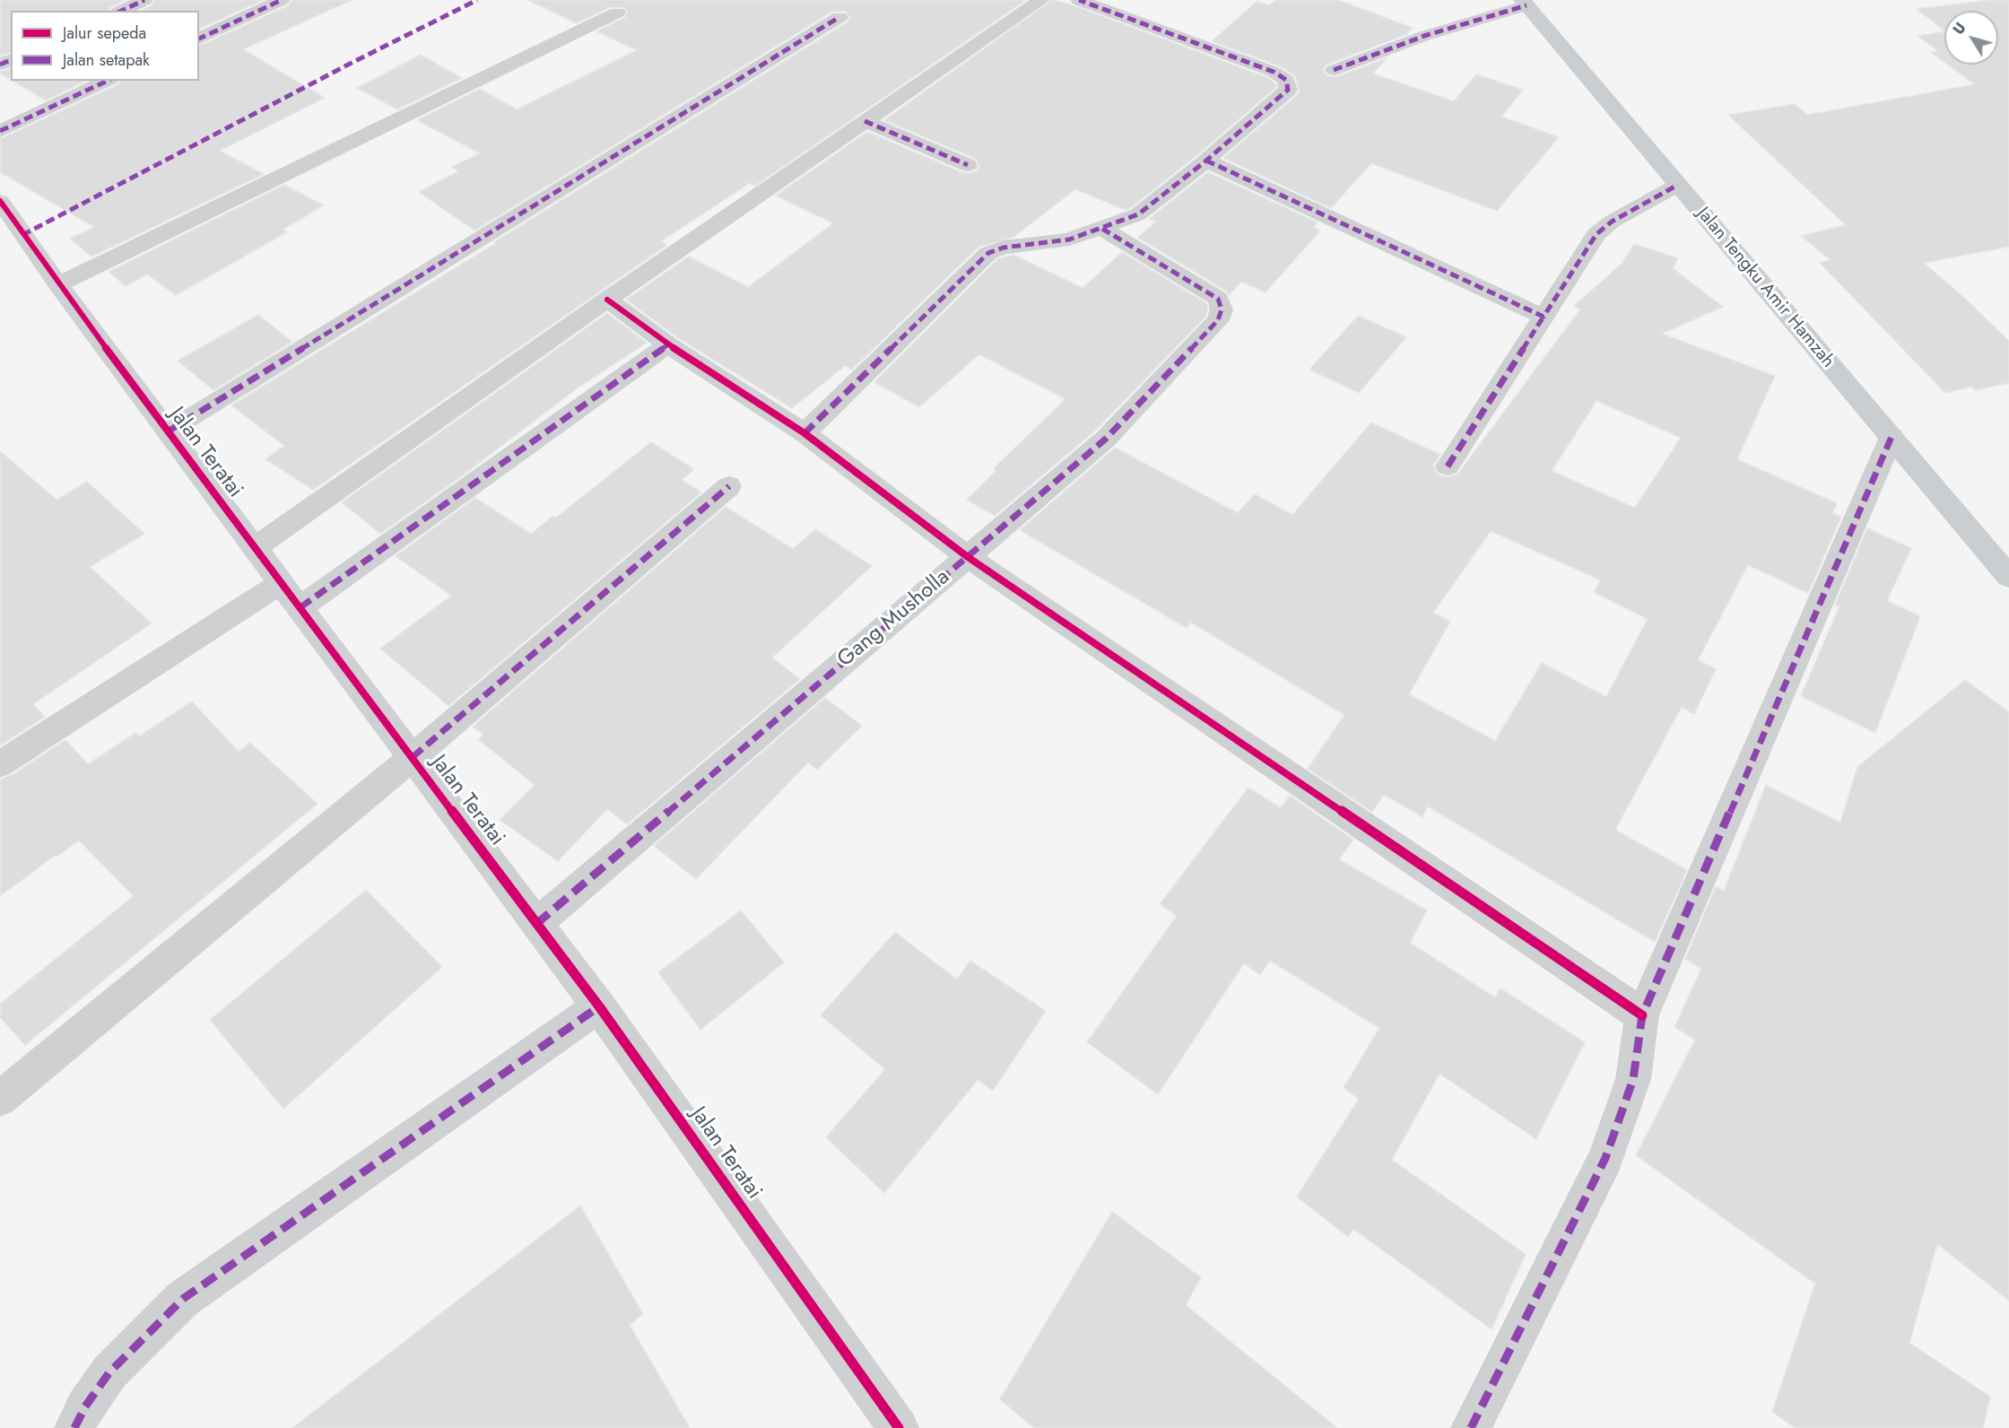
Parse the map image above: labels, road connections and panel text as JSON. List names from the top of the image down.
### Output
{
  "streets": {
    "main road": ["Jalan Tengku Amir Hamzah"],
    "street": ["Jalan Teratai", "Gang Musholla"]
  },
  "crossings": [
    ["Jalan Teratai", "Gang Musholla"]
  ],
  "legend": ["Jalur sepeda", "Jalan setapak"],
  "north": "top left"
}
